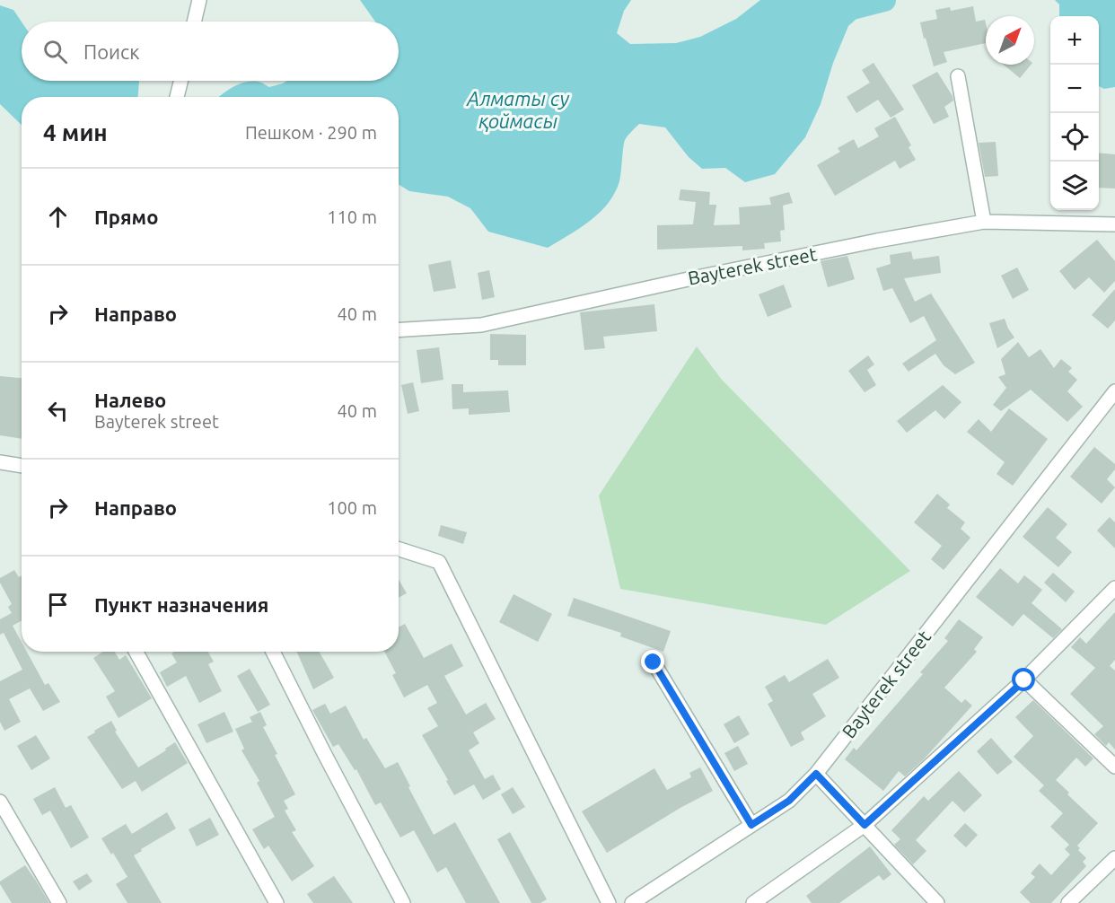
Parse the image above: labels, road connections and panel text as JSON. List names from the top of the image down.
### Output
{
  "streets": {
    "street": ["Bayterek street"]
  },
  "water": ["Алматы су қоймасы"],
  "north": "top right",
  "page": {
    "map_buttons": ["+", "−"],
    "search": "Поиск",
    "heading": ["4 мин", "Пешком · 290 m"],
    "list": [
      ["Прямо", "110 m"],
      ["Направо", "40 m"],
      ["Налево", "Bayterek street", "40 m"],
      ["Направо", "100 m"],
      "Пункт назначения"
    ]
  }
}
